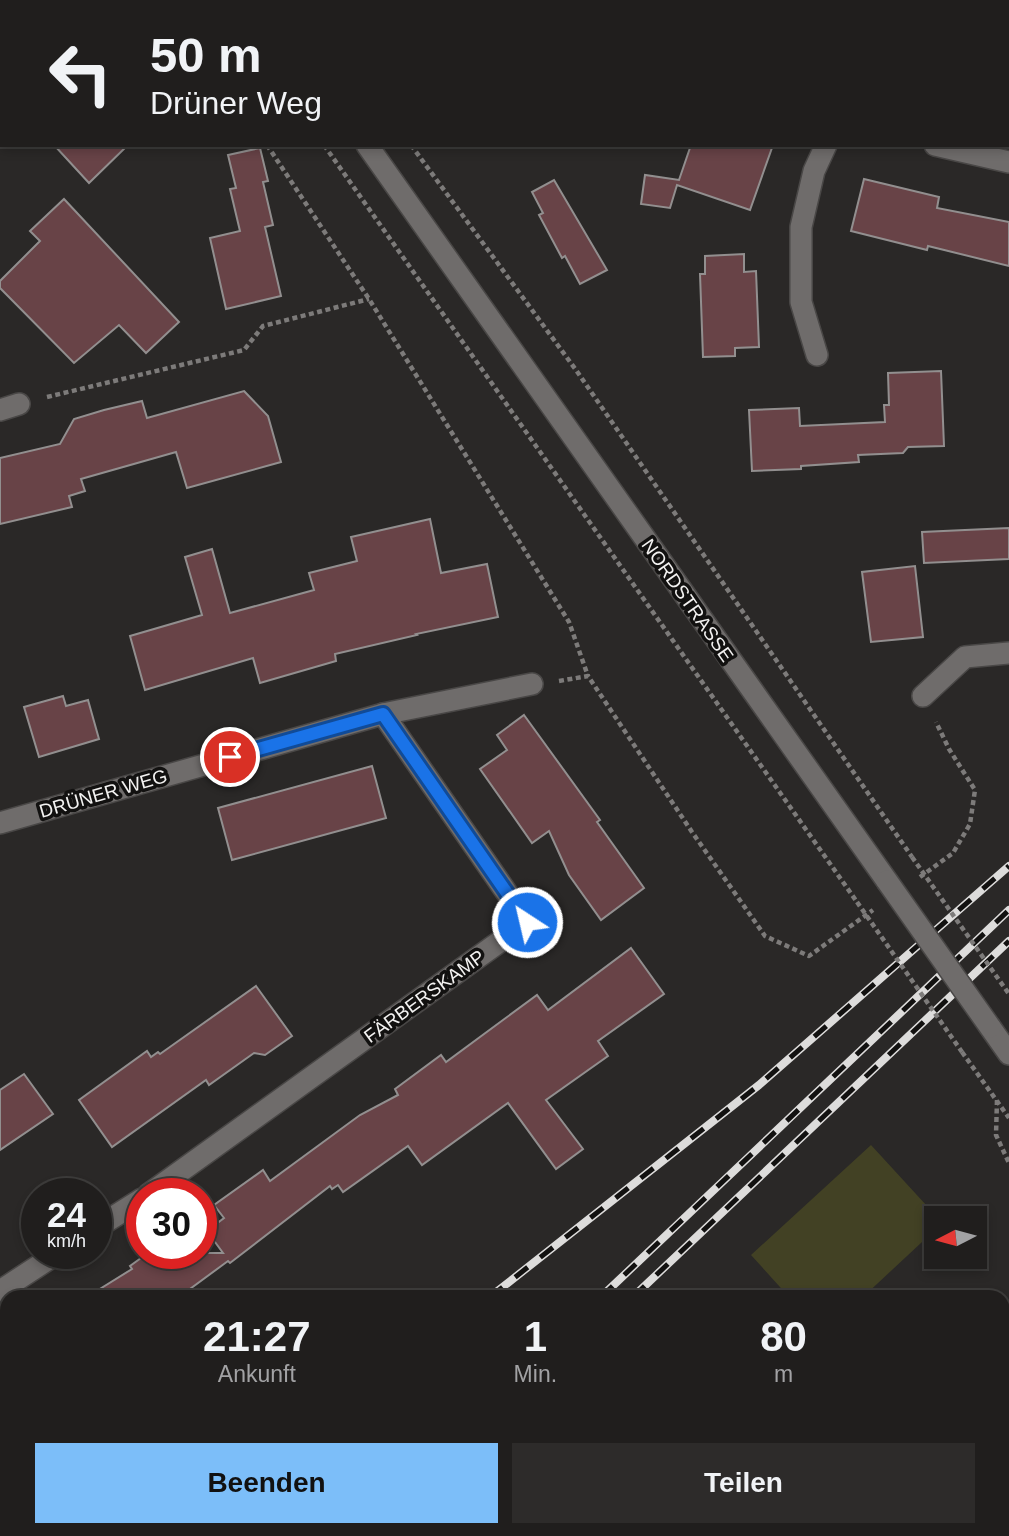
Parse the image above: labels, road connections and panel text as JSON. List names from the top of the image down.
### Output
{
  "streets": {
    "street": ["NORDSTRASSE", "DRÜNER WEG", "FÄRBERSKAMP"]
  },
  "crossings": [
    ["DRÜNER WEG", "FÄRBERSKAMP"]
  ],
  "north": "left",
  "page": {
    "turn": ["50 m", "Drüner Weg"],
    "speed": "24 km/h",
    "limit": "30",
    "eta": [
      "21:27",
      "Ankunft",
      "1",
      "Min.",
      "80",
      "m"
    ],
    "buttons": ["Beenden", "Teilen"]
  }
}
